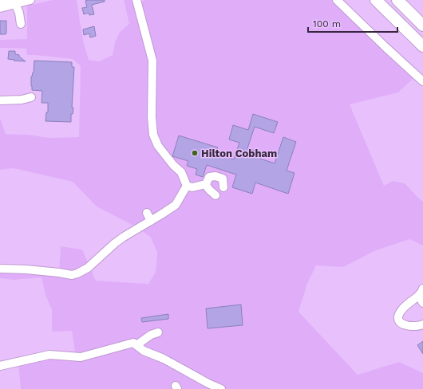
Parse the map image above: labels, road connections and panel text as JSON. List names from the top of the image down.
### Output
{
  "places": ["Hilton Cobham"],
  "scale_bar": "100 m"
}
